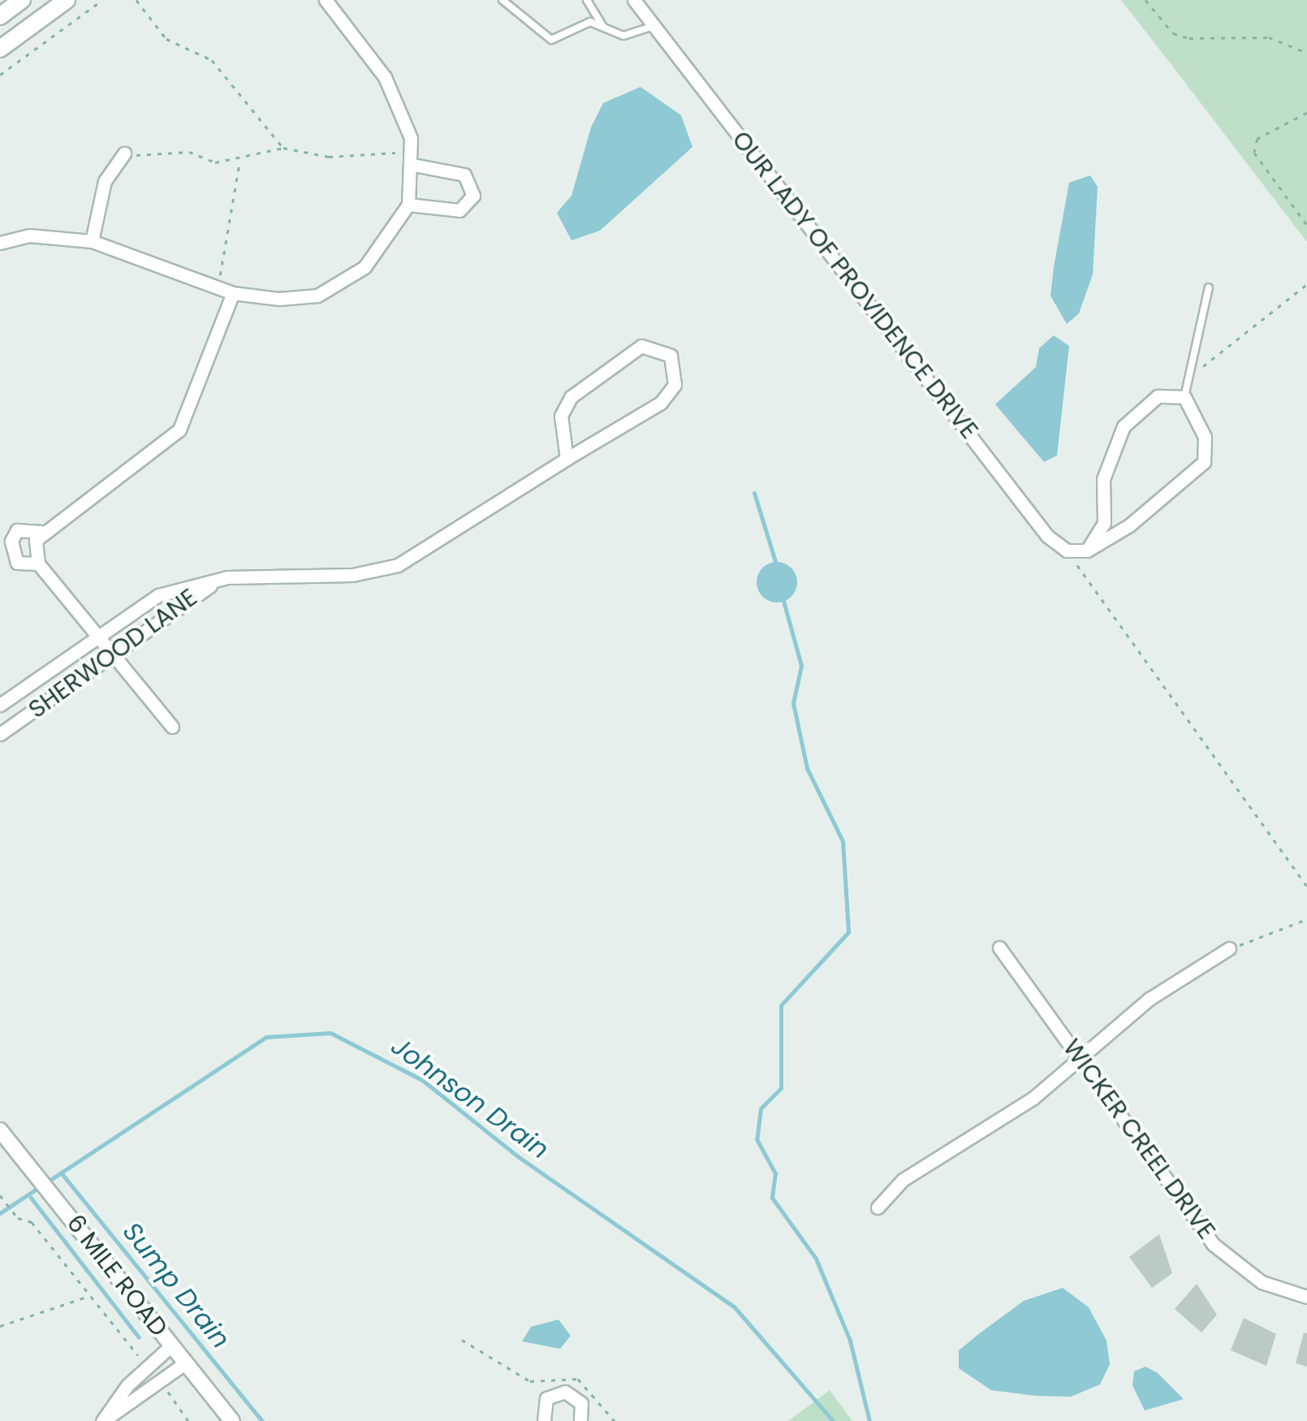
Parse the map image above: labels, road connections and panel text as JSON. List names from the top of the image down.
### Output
{
  "streets": {
    "street": [
      "OUR LADY OF PROVIDENCE DRIVE",
      "SHERWOOD LANE",
      "WICKER CREEL DRIVE",
      "6 MILE ROAD"
    ]
  },
  "water": ["Johnson Drain", "Sump Drain"]
}
